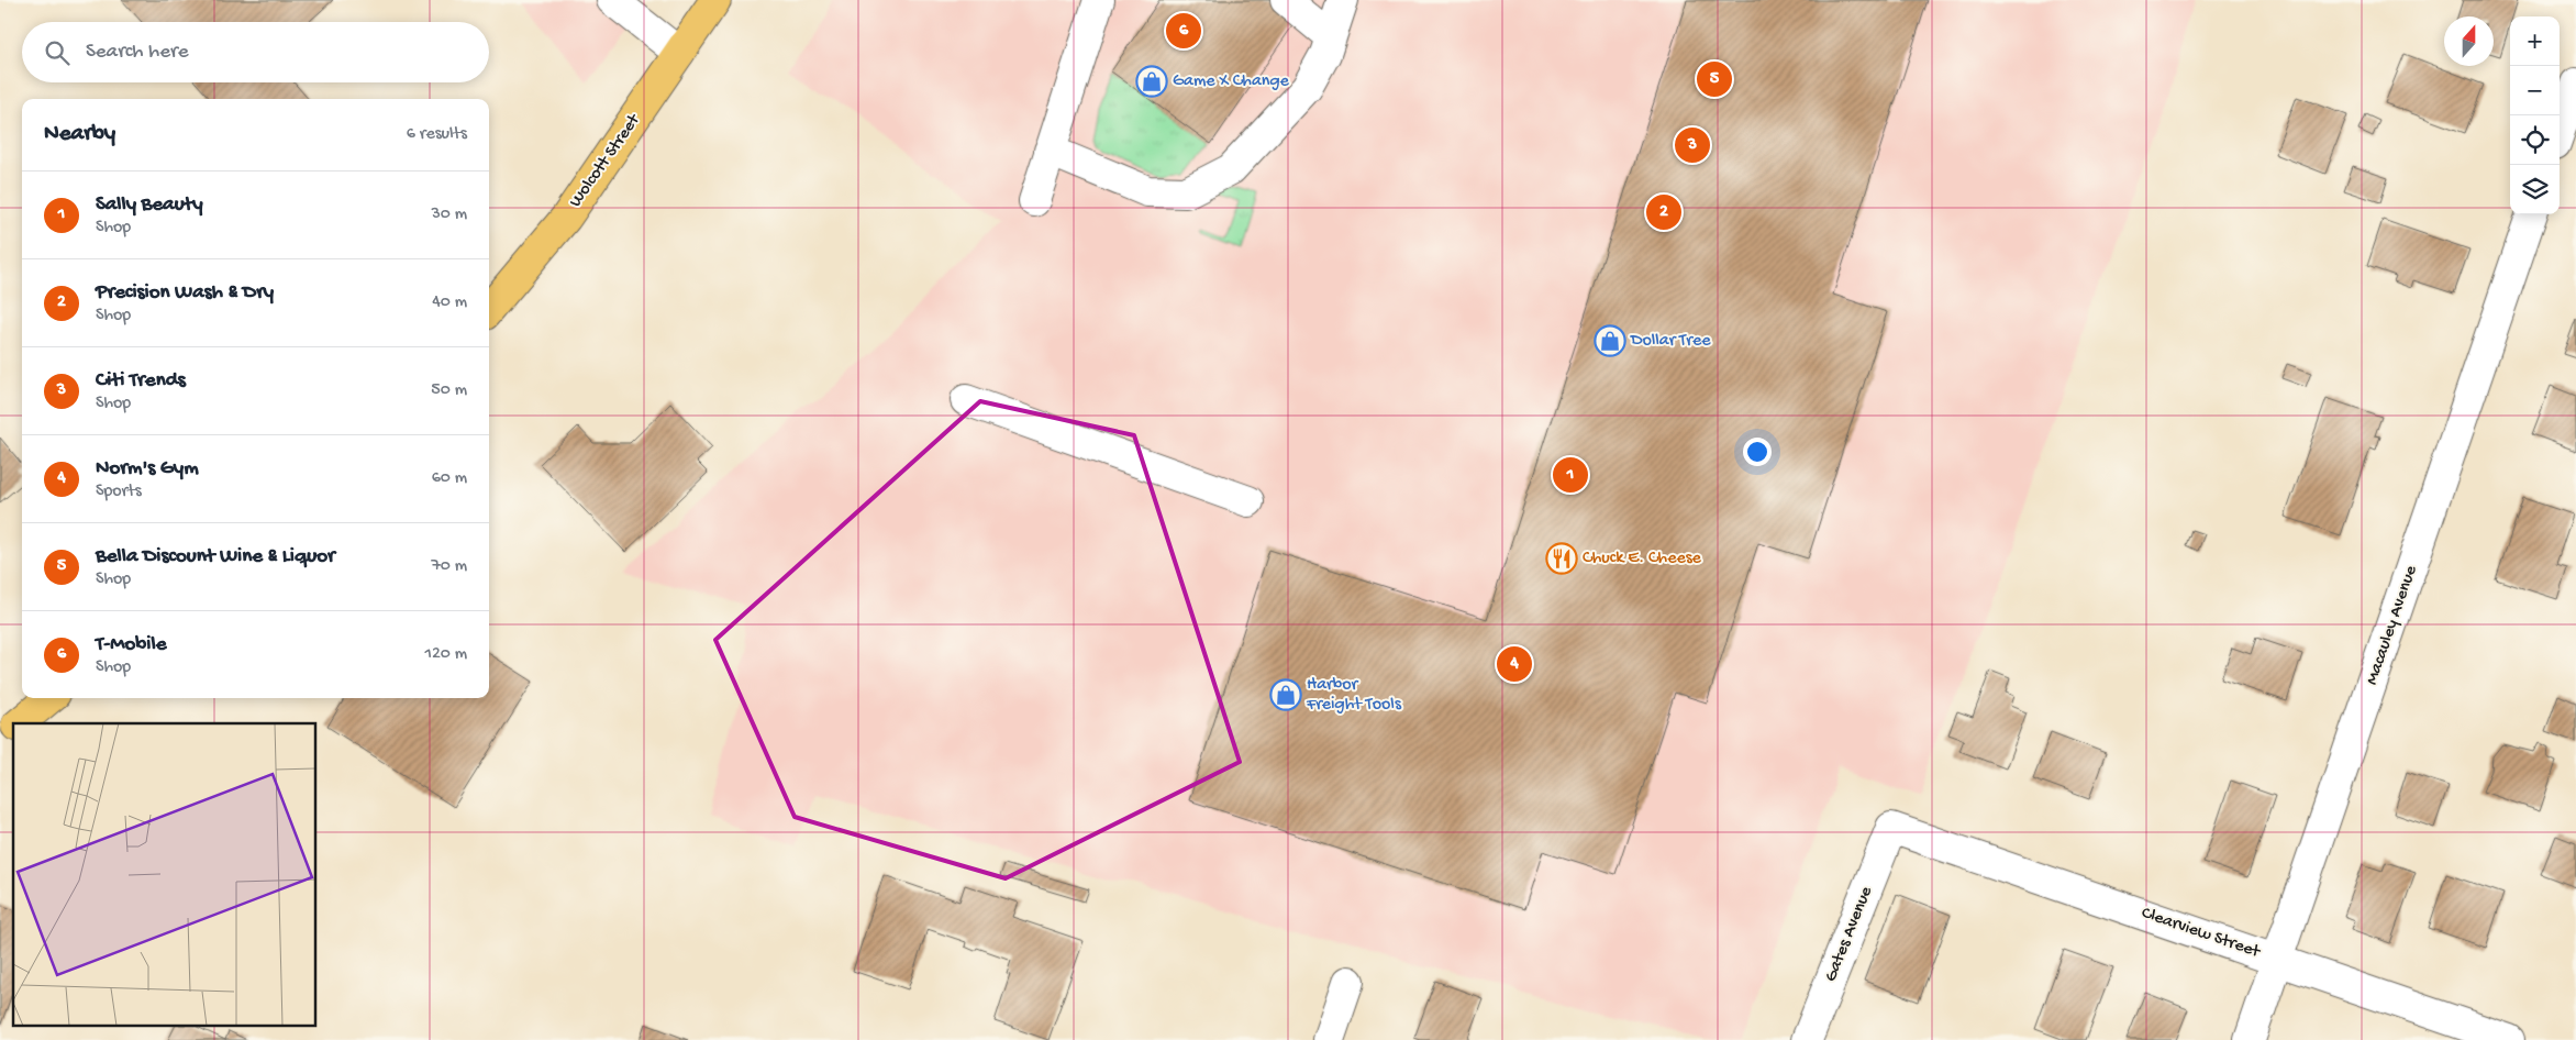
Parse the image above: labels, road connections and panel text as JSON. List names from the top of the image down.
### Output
{
  "streets": {
    "main road": ["Wolcott Street"],
    "street": ["Macauley Avenue", "Clearview Street", "Gates Avenue"]
  },
  "crossings": [
    ["Macauley Avenue", "Clearview Street"],
    ["Clearview Street", "Gates Avenue"]
  ],
  "places": {
    "shop": ["Game X Change", "Dollar Tree", "Harbor Freight Tools"],
    "restaurant": ["Chuck E. Cheese"]
  },
  "north": "top",
  "page": {
    "pins": [
      "6",
      "5",
      "3",
      "2",
      "1",
      "4"
    ],
    "map_buttons": ["+", "−"],
    "search": "Search here",
    "heading": ["Nearby", "6 results"],
    "list": [
      {
        "mark": "1",
        "name": "Sally Beauty",
        "note": "Shop",
        "value": "30 m"
      },
      {
        "mark": "2",
        "name": "Precision Wash & Dry",
        "note": "Shop",
        "value": "40 m"
      },
      {
        "mark": "3",
        "name": "Citi Trends",
        "note": "Shop",
        "value": "50 m"
      },
      {
        "mark": "4",
        "name": "Norm's Gym",
        "note": "Sports",
        "value": "60 m"
      },
      {
        "mark": "5",
        "name": "Bella Discount Wine & Liquor",
        "note": "Shop",
        "value": "70 m"
      },
      {
        "mark": "6",
        "name": "T-Mobile",
        "note": "Shop",
        "value": "120 m"
      }
    ]
  }
}
